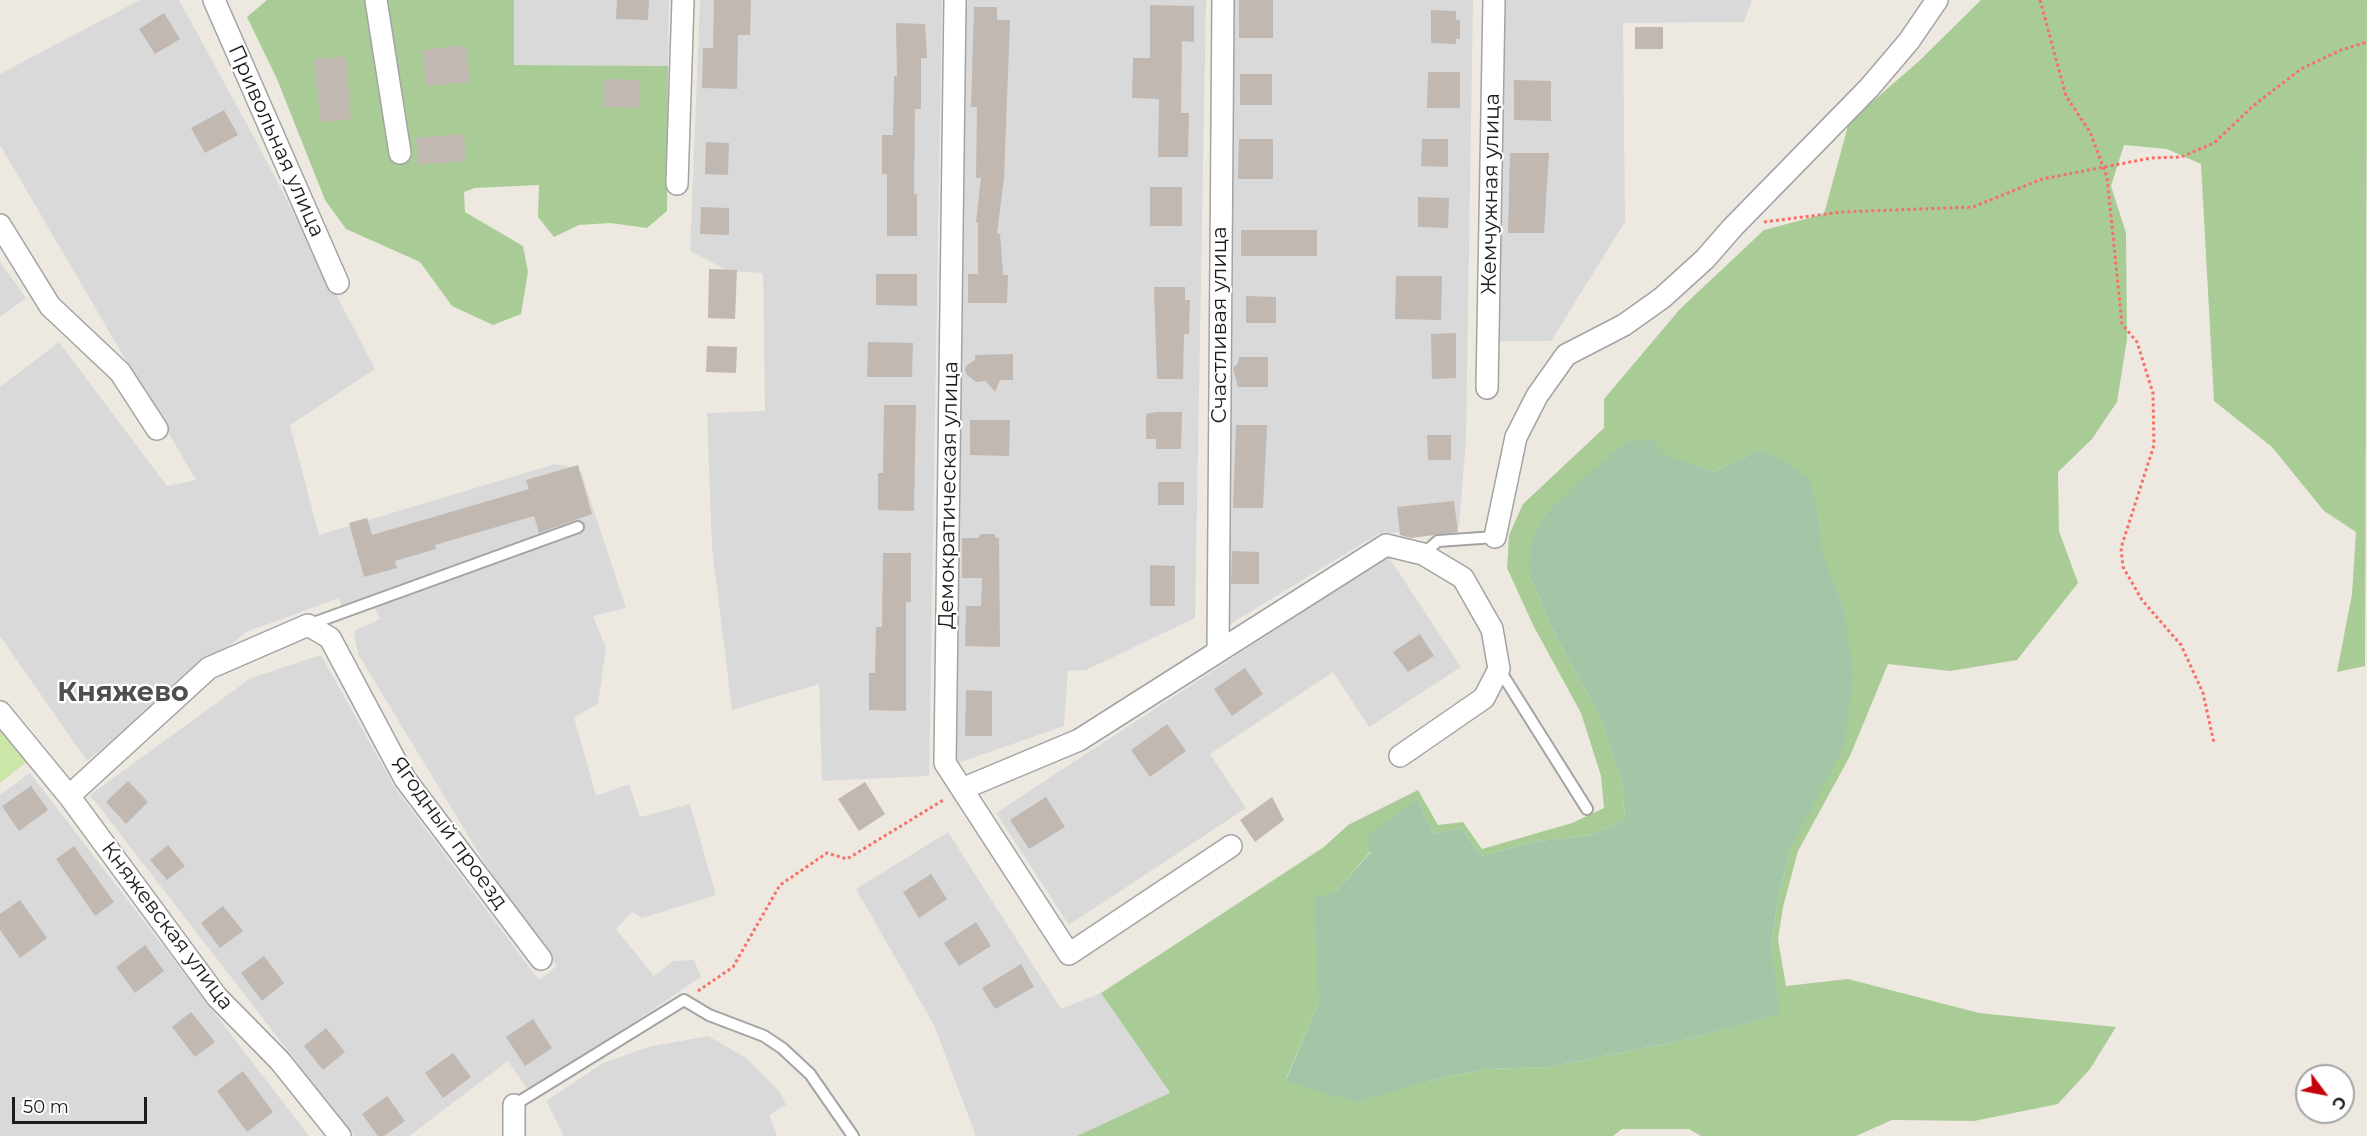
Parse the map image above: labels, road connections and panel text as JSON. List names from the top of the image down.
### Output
{
  "streets": {
    "street": [
      "Привольная улица",
      "Жемчужная улица",
      "Счастливая улица",
      "Демократическая улица",
      "Ягодный проезд",
      "Княжевская улица"
    ]
  },
  "districts": ["Княжево"],
  "scale_bar": "50 m",
  "north": "bottom right"
}
